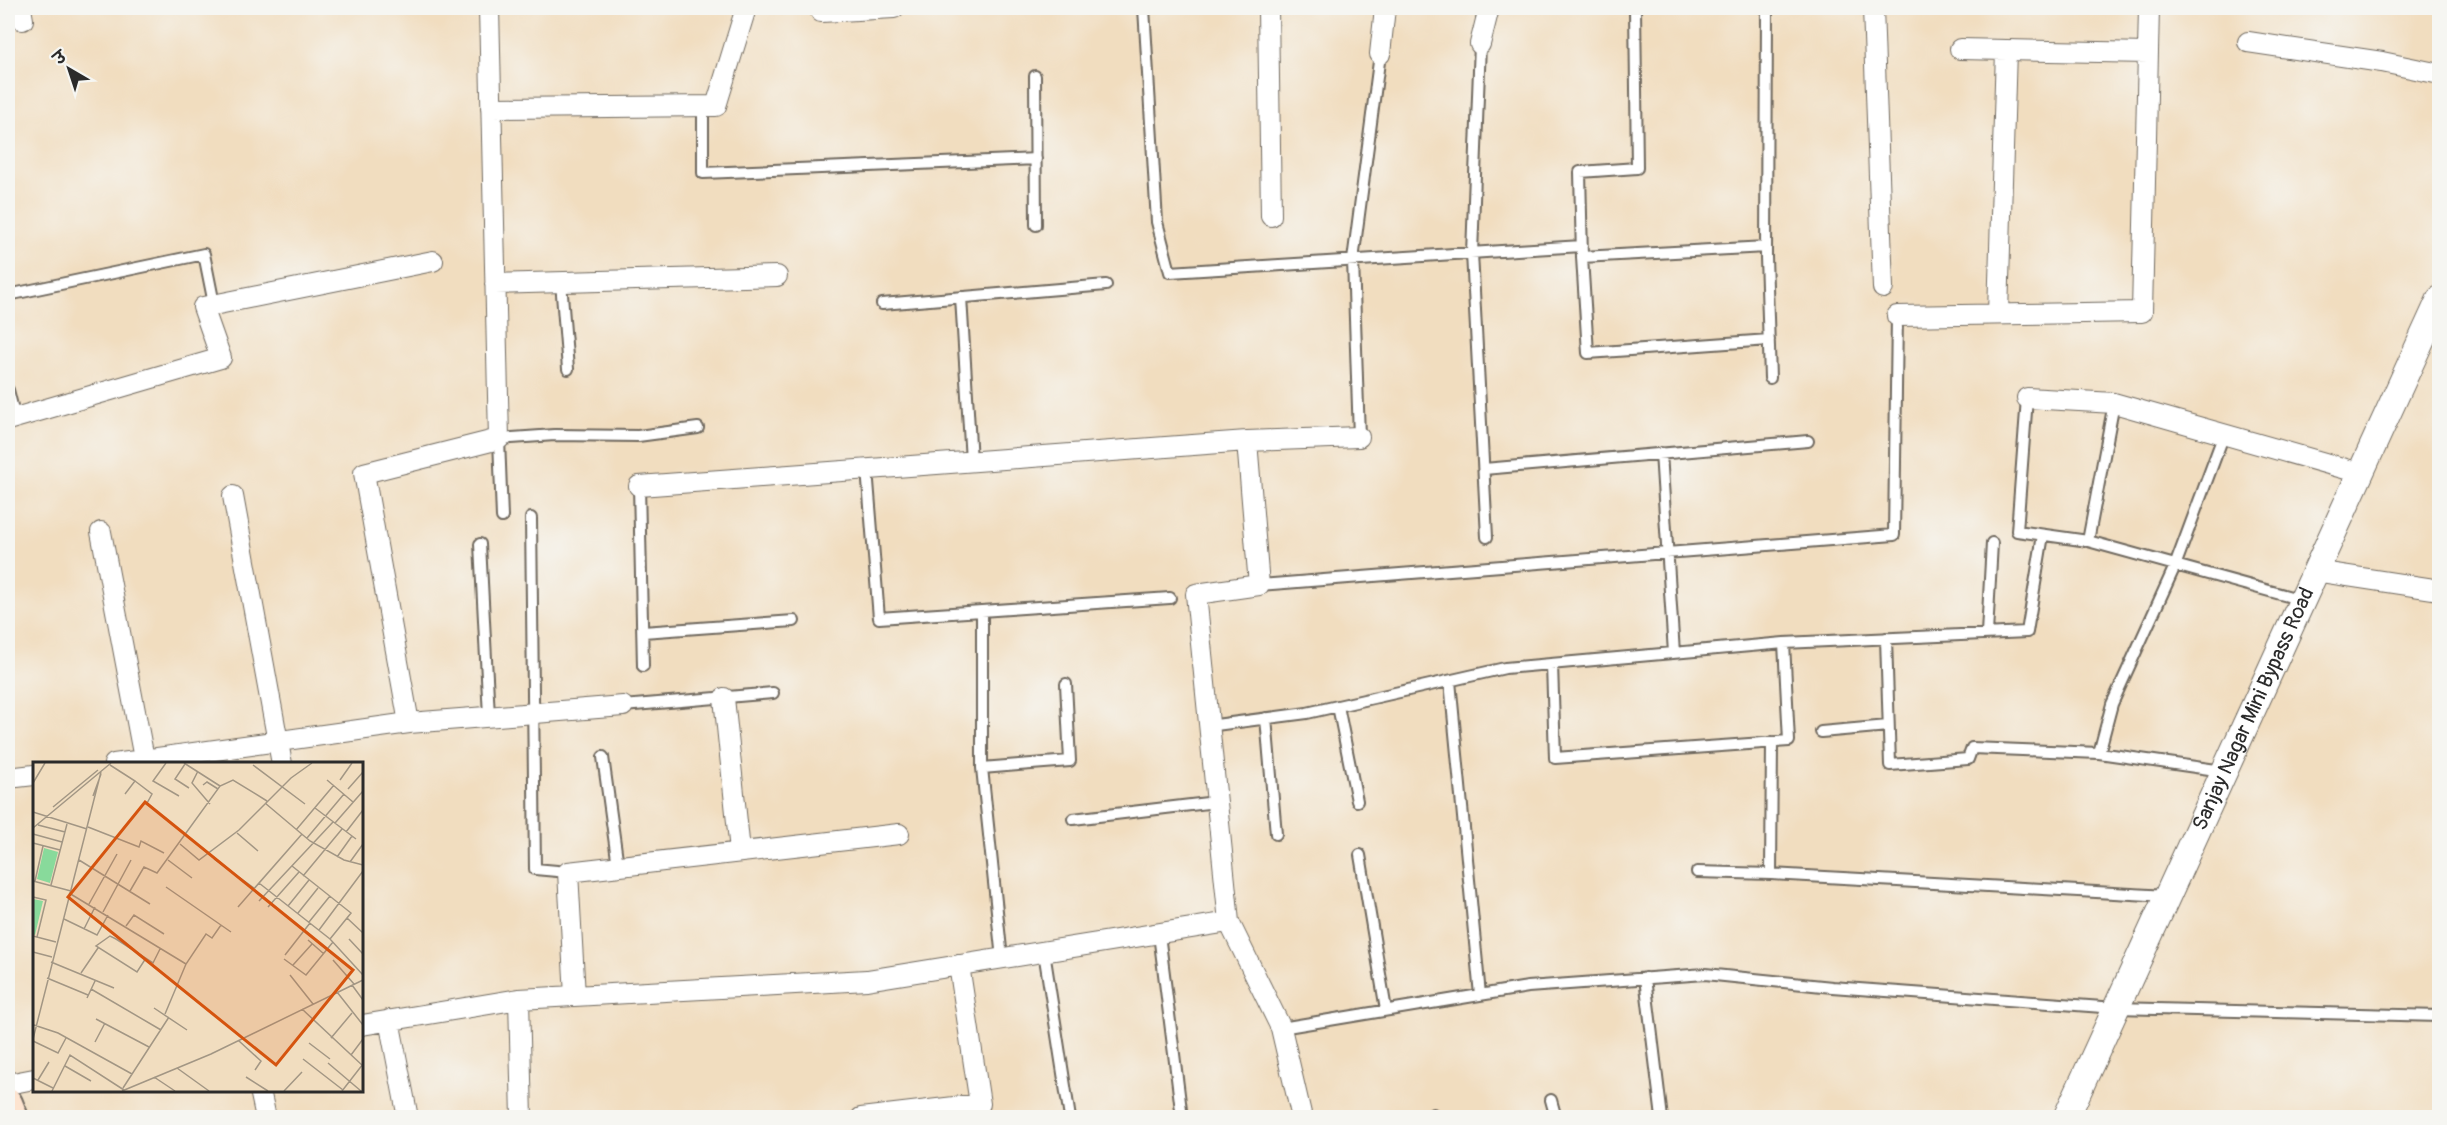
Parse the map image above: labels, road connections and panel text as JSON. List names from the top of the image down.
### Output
{
  "streets": {
    "street": ["Sanjay Nagar Mini Bypass Road"]
  },
  "north": "top left"
}
